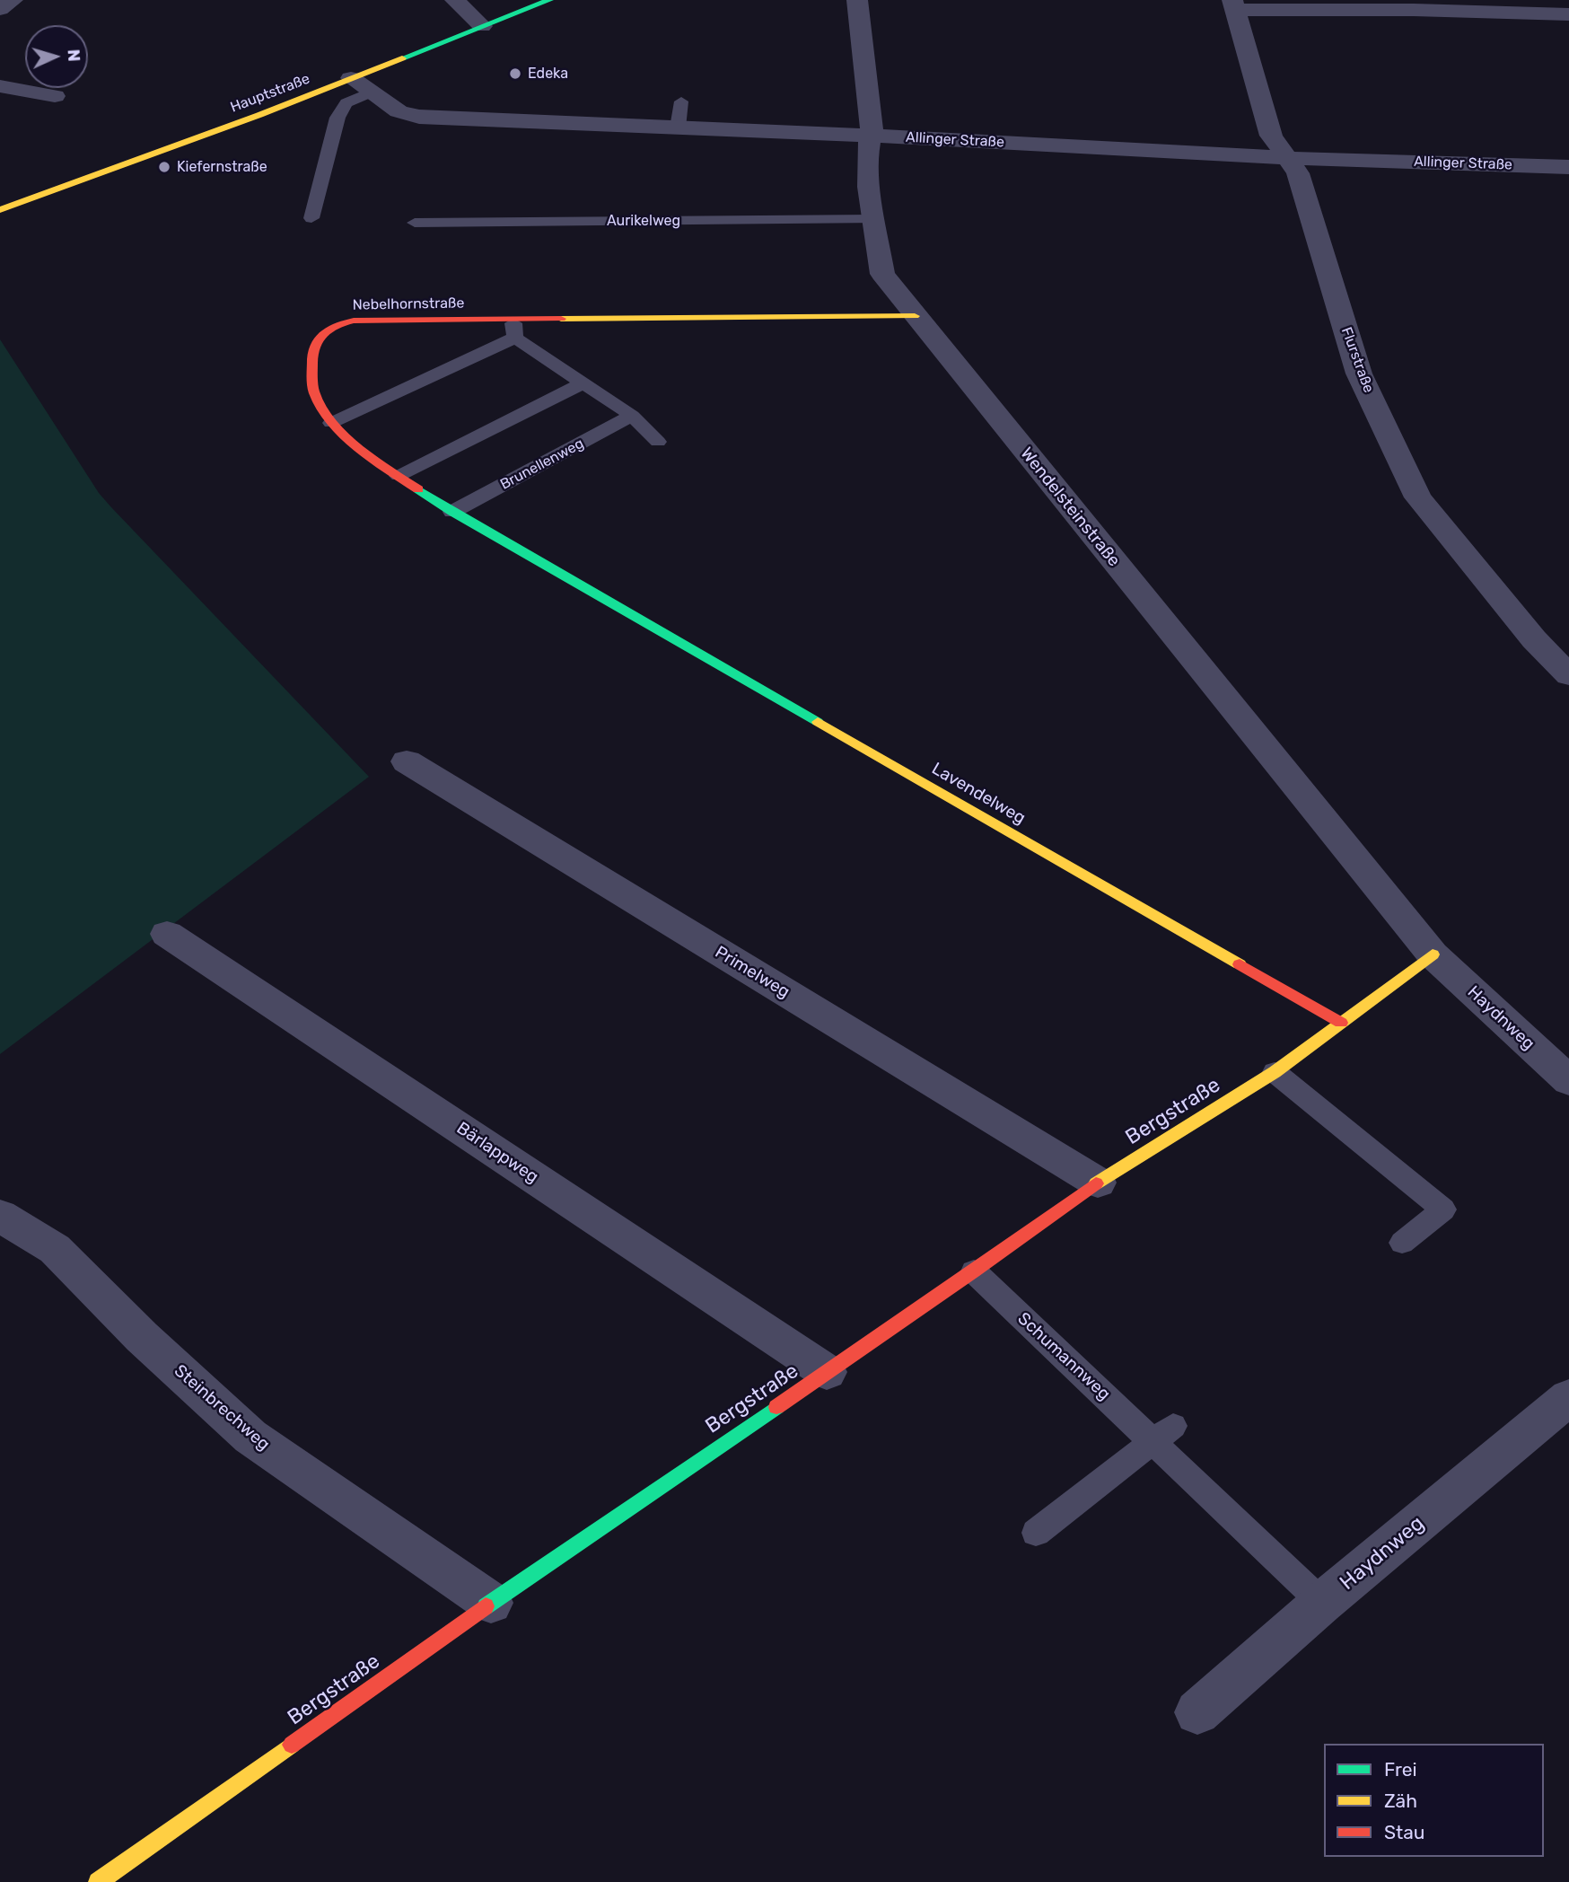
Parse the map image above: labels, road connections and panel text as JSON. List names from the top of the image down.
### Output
{
  "streets": {
    "street": [
      "Hauptstraße",
      "Allinger Straße",
      "Nebelhornstraße",
      "Flurstraße",
      "Wendelsteinstraße",
      "Lavendelweg",
      "Primelweg",
      "Haydnweg",
      "Bergstraße",
      "Bärlappweg",
      "Steinbrechweg"
    ],
    "lane": ["Aurikelweg", "Brunellenweg", "Schumannweg"]
  },
  "crossings": [
    ["Hauptstraße", "Allinger Straße"],
    ["Allinger Straße", "Flurstraße"],
    ["Allinger Straße", "Wendelsteinstraße"],
    ["Aurikelweg", "Wendelsteinstraße"],
    ["Nebelhornstraße", "Brunellenweg"],
    ["Nebelhornstraße", "Wendelsteinstraße"],
    ["Nebelhornstraße", "Lavendelweg"],
    ["Wendelsteinstraße", "Haydnweg"],
    ["Wendelsteinstraße", "Bergstraße"],
    ["Lavendelweg", "Bergstraße"],
    ["Primelweg", "Bergstraße"],
    ["Haydnweg", "Bergstraße"],
    ["Haydnweg", "Schumannweg"],
    ["Bergstraße", "Bärlappweg"],
    ["Bergstraße", "Schumannweg"],
    ["Bergstraße", "Steinbrechweg"]
  ],
  "places": ["Edeka", "Kiefernstraße"],
  "legend": ["Frei", "Zäh", "Stau"],
  "north": "right"
}
